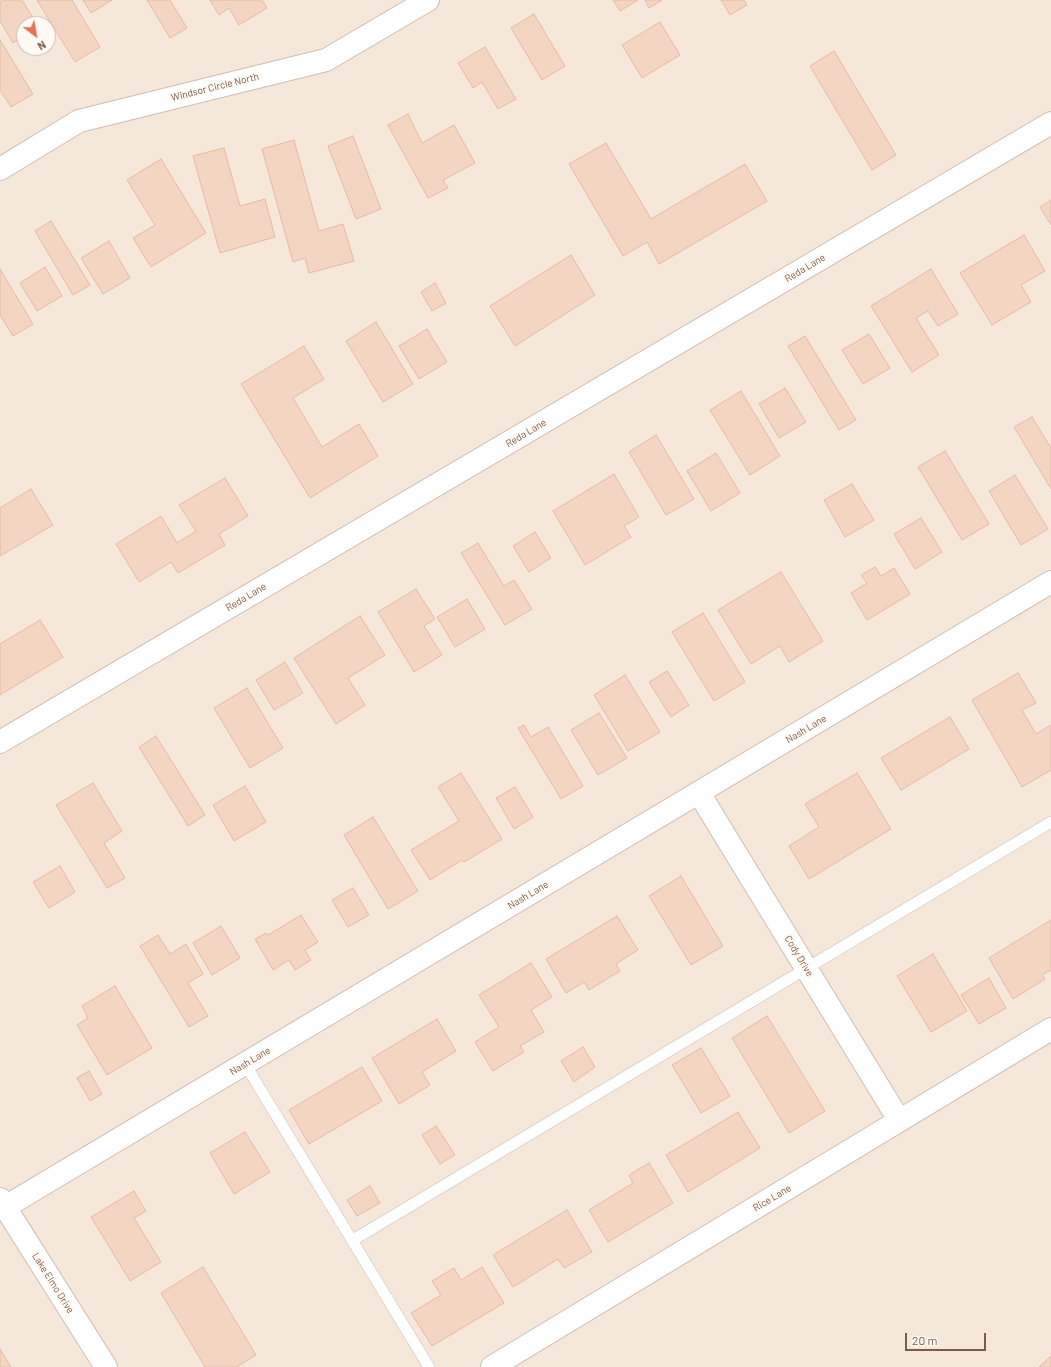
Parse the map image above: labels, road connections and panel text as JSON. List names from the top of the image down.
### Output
{
  "streets": {
    "street": [
      "Windsor Circle North",
      "Reda Lane",
      "Nash Lane",
      "Cody Drive",
      "Rice Lane",
      "Lake Elmo Drive"
    ]
  },
  "crossings": [
    ["Nash Lane", "Cody Drive"],
    ["Nash Lane", "Lake Elmo Drive"],
    ["Cody Drive", "Rice Lane"]
  ],
  "scale_bar": "20 m",
  "north": "bottom right"
}
